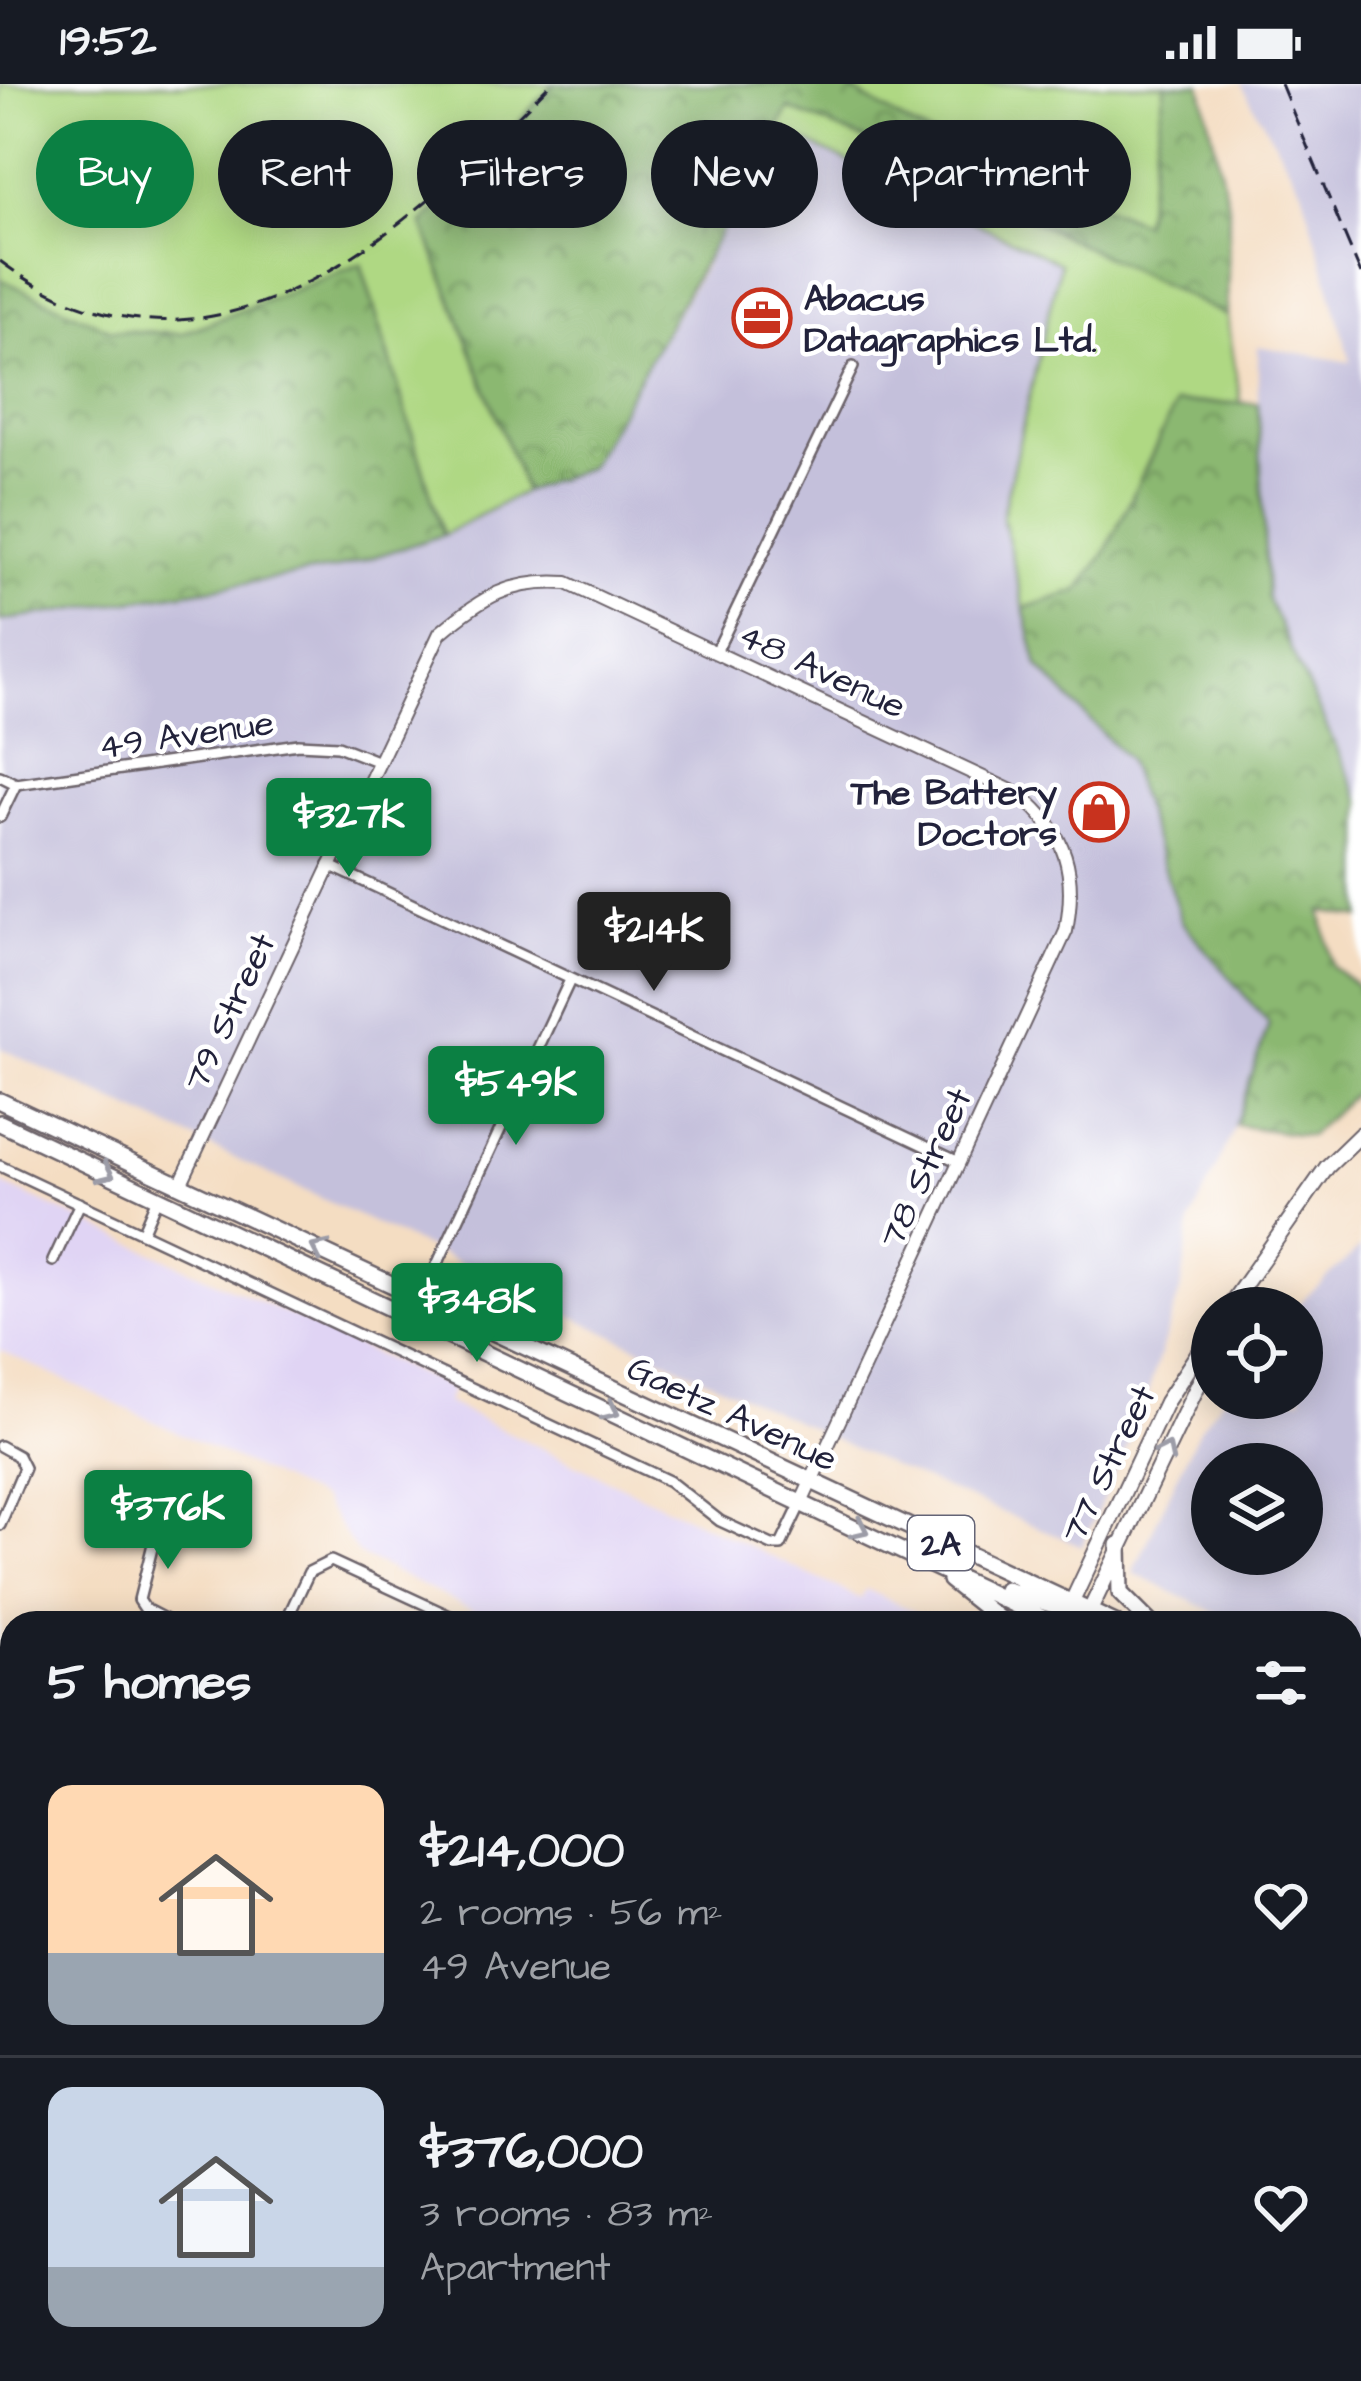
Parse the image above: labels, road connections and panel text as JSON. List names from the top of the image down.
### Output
{
  "streets": {
    "main road": ["Gaetz Avenue", "77 Street", "2A"],
    "street": [
      "48 Avenue",
      "49 Avenue",
      "79 Street",
      "78 Street"
    ]
  },
  "crossings": [
    ["48 Avenue", "79 Street"],
    ["48 Avenue", "78 Street"],
    ["49 Avenue", "79 Street"],
    ["79 Street", "Gaetz Avenue"],
    ["78 Street", "Gaetz Avenue"]
  ],
  "places": {
    "office": ["Abacus Datagraphics Ltd."],
    "shop": ["The Battery Doctors"]
  },
  "page": {
    "status": "19:52",
    "chip": [
      "Buy",
      "Rent",
      "Filters",
      "New",
      "Apartment"
    ],
    "price": [
      "$327K",
      "$214K",
      "$549K",
      "$348K",
      "$376K"
    ],
    "heading": "5 homes",
    "list": [
      {
        "name": "$214,000",
        "note": "2 rooms · 56 m² · 49 Avenue"
      },
      {
        "name": "$376,000",
        "note": "3 rooms · 83 m² · Apartment"
      }
    ]
  }
}
